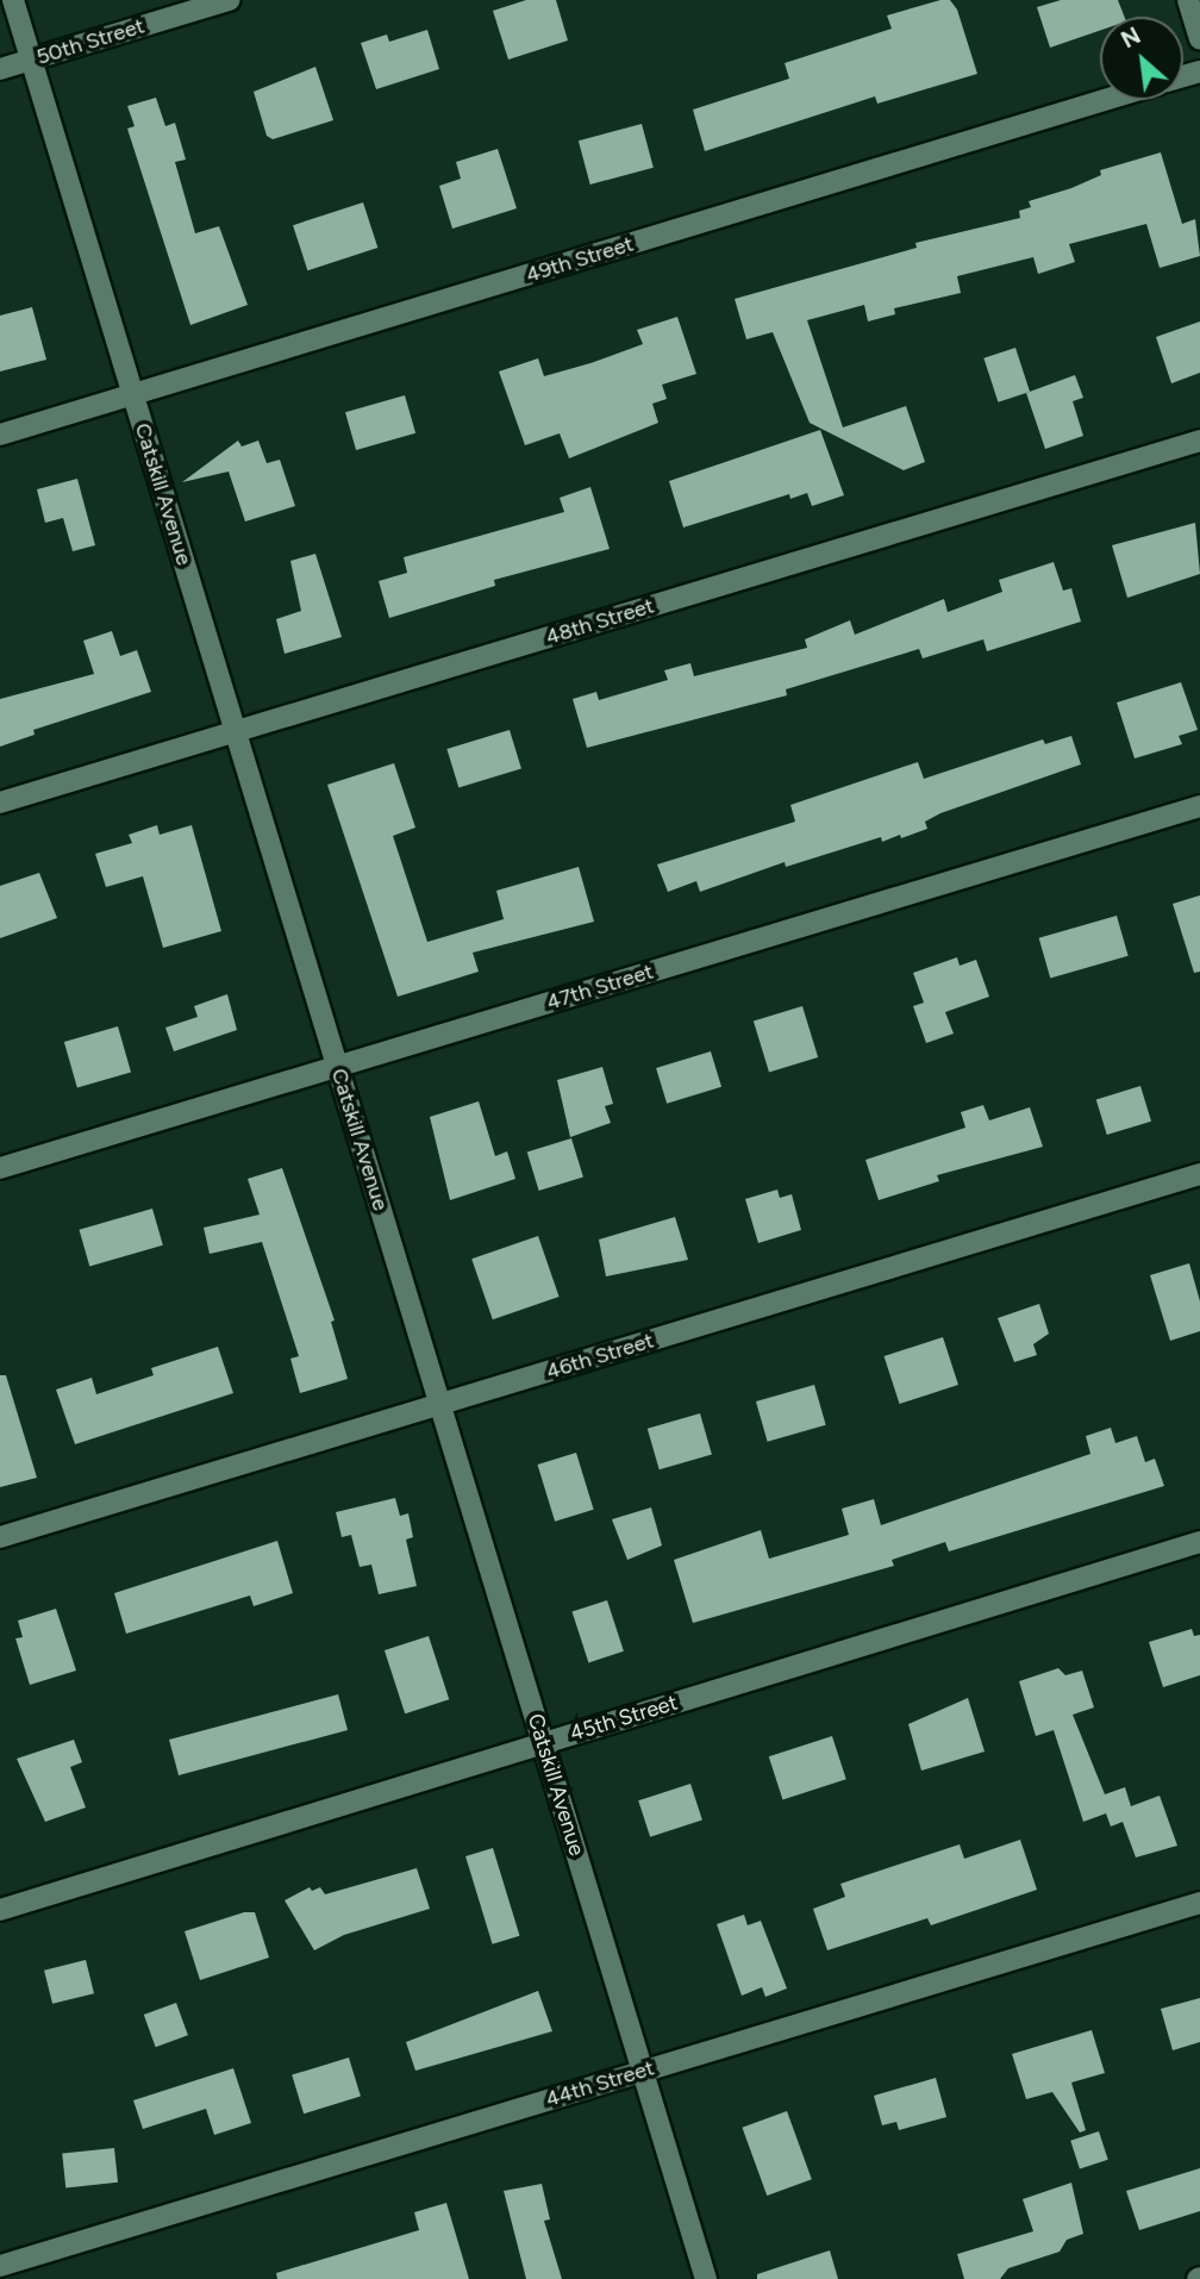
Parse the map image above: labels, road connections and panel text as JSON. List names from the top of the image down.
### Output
{
  "streets": {
    "street": [
      "50th Street",
      "49th Street",
      "Catskill Avenue",
      "48th Street",
      "47th Street",
      "46th Street",
      "45th Street",
      "44th Street"
    ]
  },
  "crossings": [
    ["50th Street", "Catskill Avenue"],
    ["49th Street", "Catskill Avenue"],
    ["Catskill Avenue", "48th Street"],
    ["Catskill Avenue", "47th Street"],
    ["Catskill Avenue", "46th Street"],
    ["Catskill Avenue", "45th Street"],
    ["Catskill Avenue", "44th Street"]
  ],
  "north": "top left"
}
